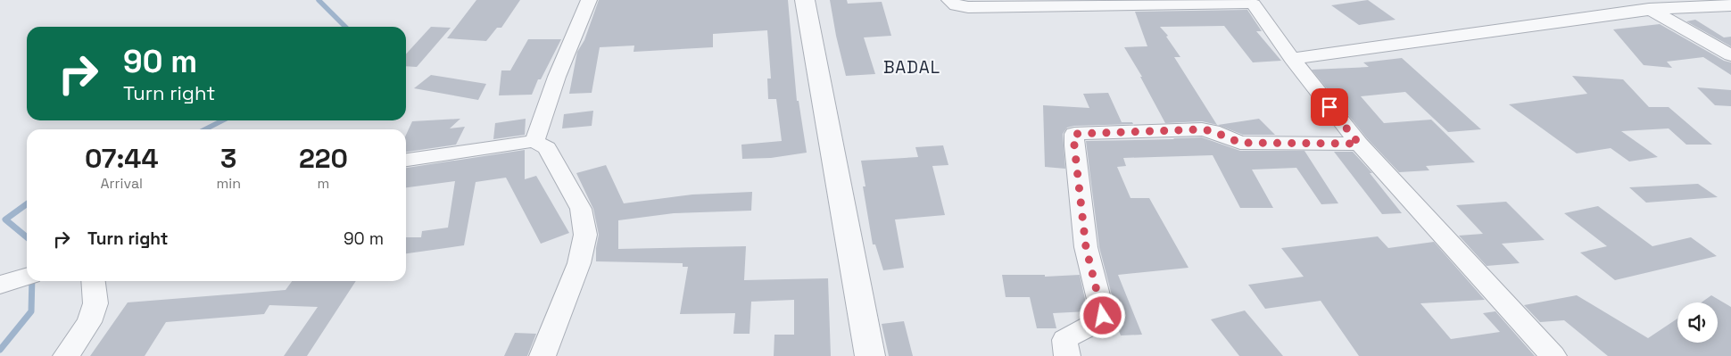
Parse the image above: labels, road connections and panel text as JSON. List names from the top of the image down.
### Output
{
  "districts": ["BADAL"],
  "page": {
    "turn": ["90 m", "Turn right"],
    "eta": [
      "07:44",
      "Arrival",
      "3",
      "min",
      "220",
      "m"
    ],
    "list": [
      {
        "name": "Turn right",
        "value": "90 m"
      }
    ]
  }
}
